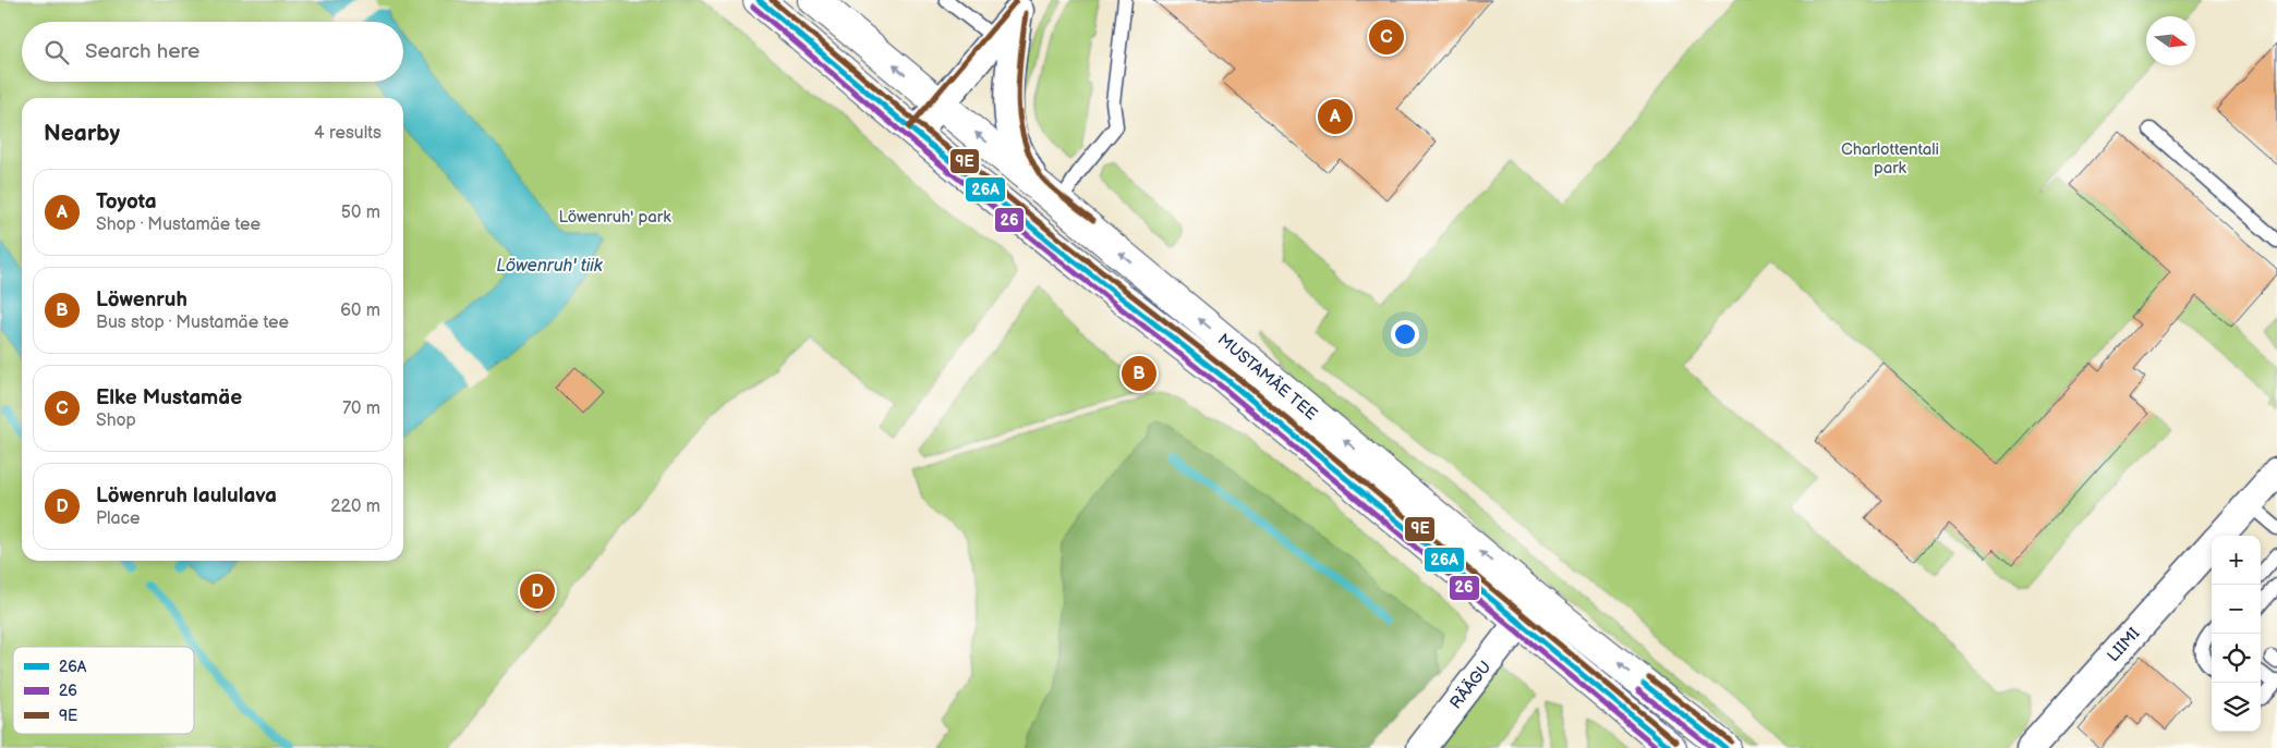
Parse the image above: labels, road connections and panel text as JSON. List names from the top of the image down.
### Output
{
  "streets": {
    "main road": ["MUSTAMÄE TEE"],
    "street": ["LIIMI", "RÄÄGU"]
  },
  "crossings": [
    ["MUSTAMÄE TEE", "RÄÄGU"]
  ],
  "water": ["Löwenruh' tiik"],
  "parks": ["Charlottentali park", "Löwenruh' park"],
  "lines": ["transit line 26A", "transit line 9E", "transit line 26"],
  "legend": ["26A", "26", "9E"],
  "north": "right",
  "page": {
    "pins": [
      "C",
      "A",
      "B",
      "D"
    ],
    "search": "Search here",
    "heading": ["Nearby", "4 results"],
    "list": [
      {
        "mark": "A",
        "name": "Toyota",
        "note": "Shop · Mustamäe tee",
        "value": "50 m"
      },
      {
        "mark": "B",
        "name": "Löwenruh",
        "note": "Bus stop · Mustamäe tee",
        "value": "60 m"
      },
      {
        "mark": "C",
        "name": "Elke Mustamäe",
        "note": "Shop",
        "value": "70 m"
      },
      {
        "mark": "D",
        "name": "Löwenruh laululava",
        "note": "Place",
        "value": "220 m"
      }
    ],
    "map_buttons": ["+", "−"]
  }
}
